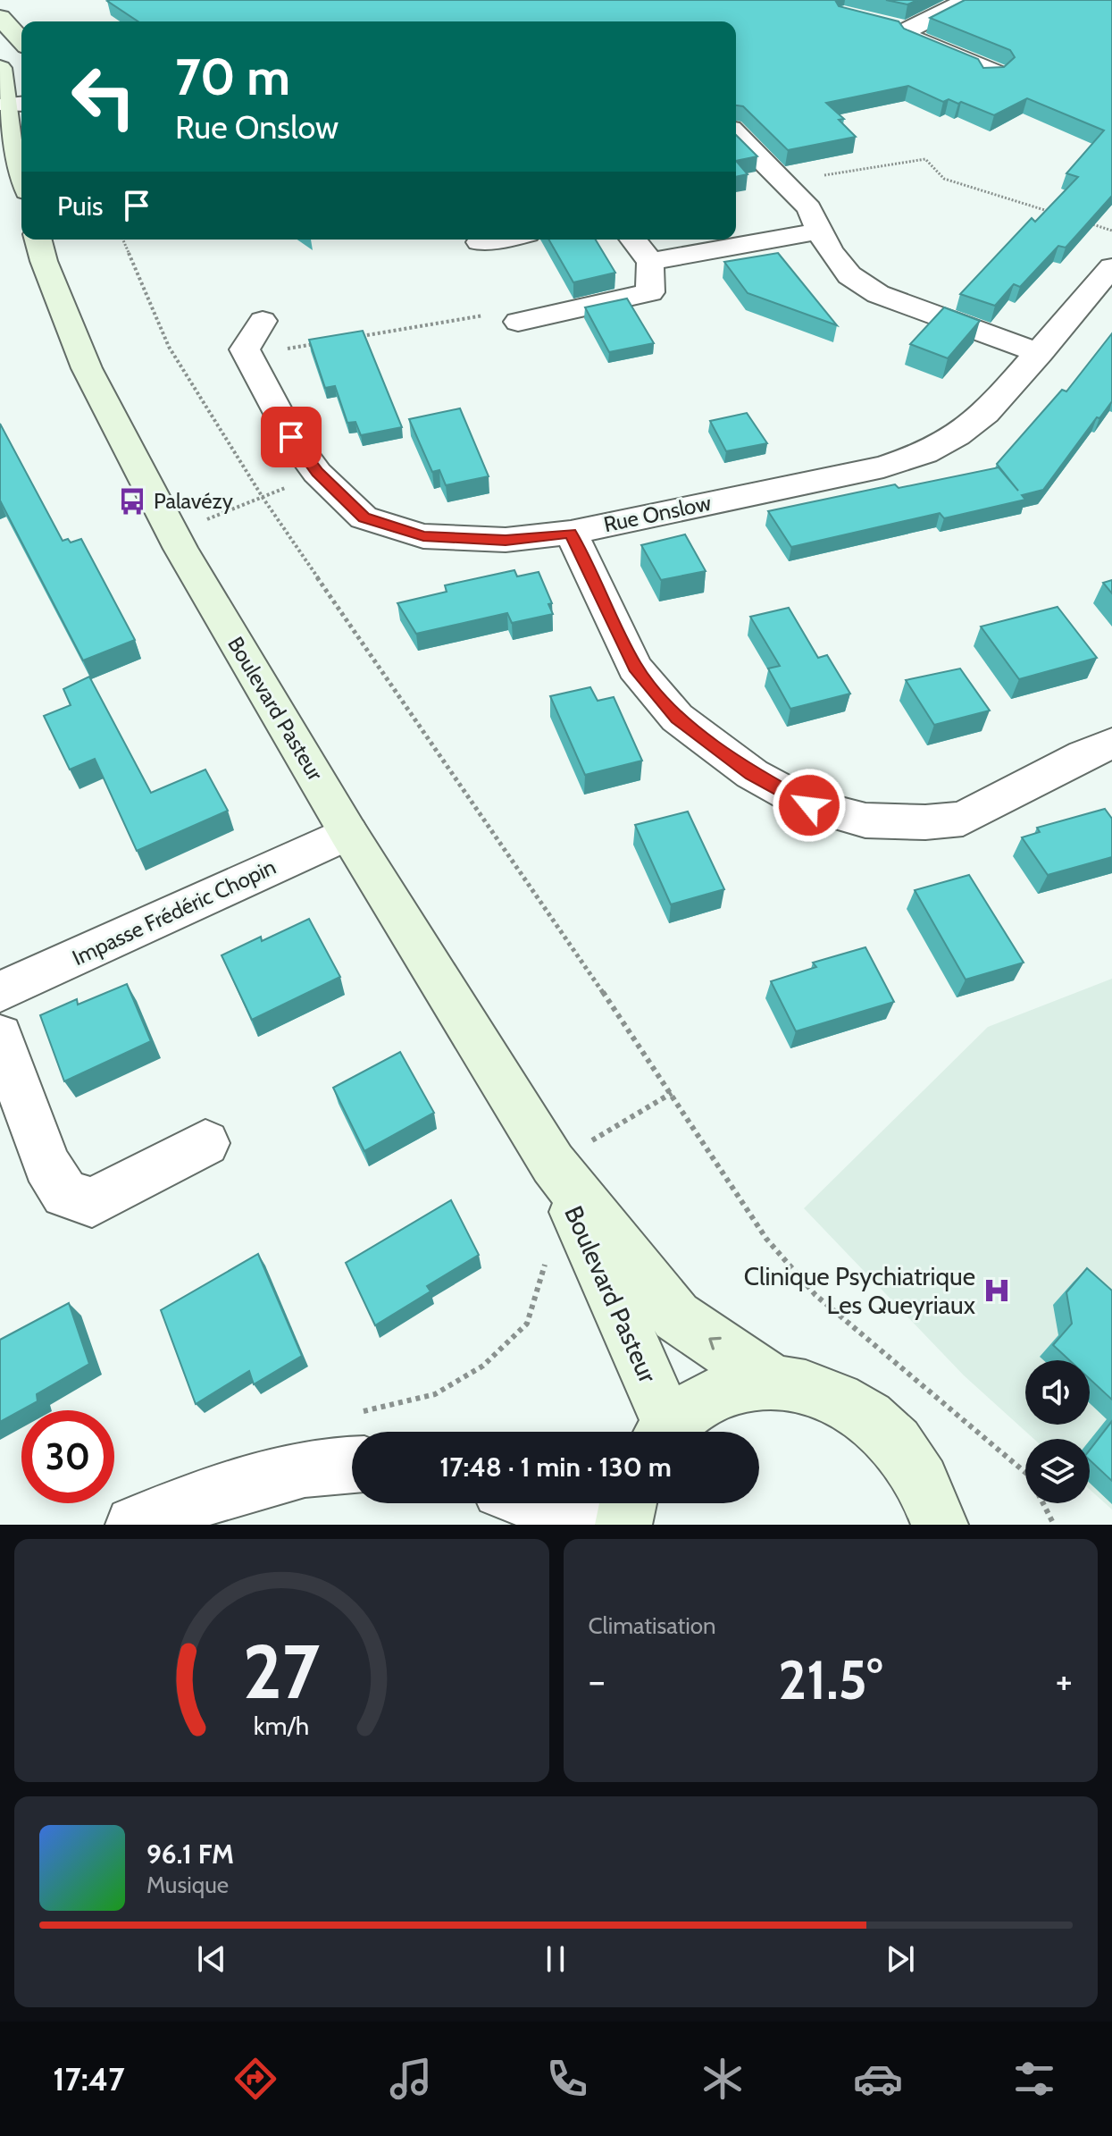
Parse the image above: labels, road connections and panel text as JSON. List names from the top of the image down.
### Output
{
  "streets": {
    "main road": ["Boulevard Pasteur"],
    "street": ["Rue Onslow", "Impasse Frédéric Chopin"]
  },
  "crossings": [
    ["Boulevard Pasteur", "Impasse Frédéric Chopin"]
  ],
  "places": {
    "bus stop": ["Palavézy"],
    "hospital": ["Clinique Psychiatrique Les Queyriaux"]
  },
  "page": {
    "turn": ["70 m", "Rue Onslow"],
    "then": "Puis",
    "limit": "30",
    "trip": "17:48 · 1 min · 130 m",
    "tile": "Climatisation",
    "heat": ["−", "21.5°", "+"],
    "song": ["96.1 FM", "Musique"],
    "tabs": "17:47",
    "gauge": ["27", "km/h"]
  }
}
